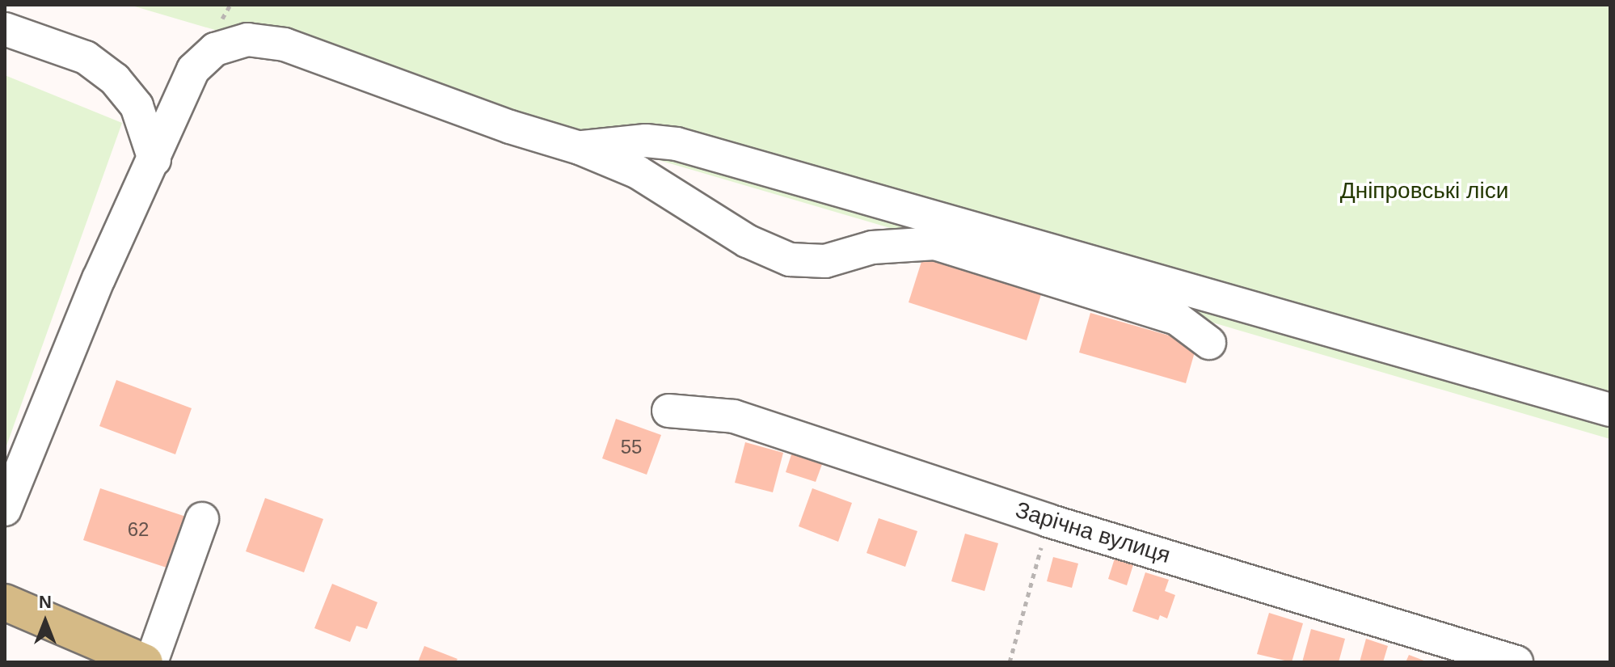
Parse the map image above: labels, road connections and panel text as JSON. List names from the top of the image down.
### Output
{
  "streets": {
    "street": ["Зарічна вулиця"]
  },
  "parks": ["Дніпровські ліси"],
  "house_numbers": ["55", "62"],
  "north": "top"
}
